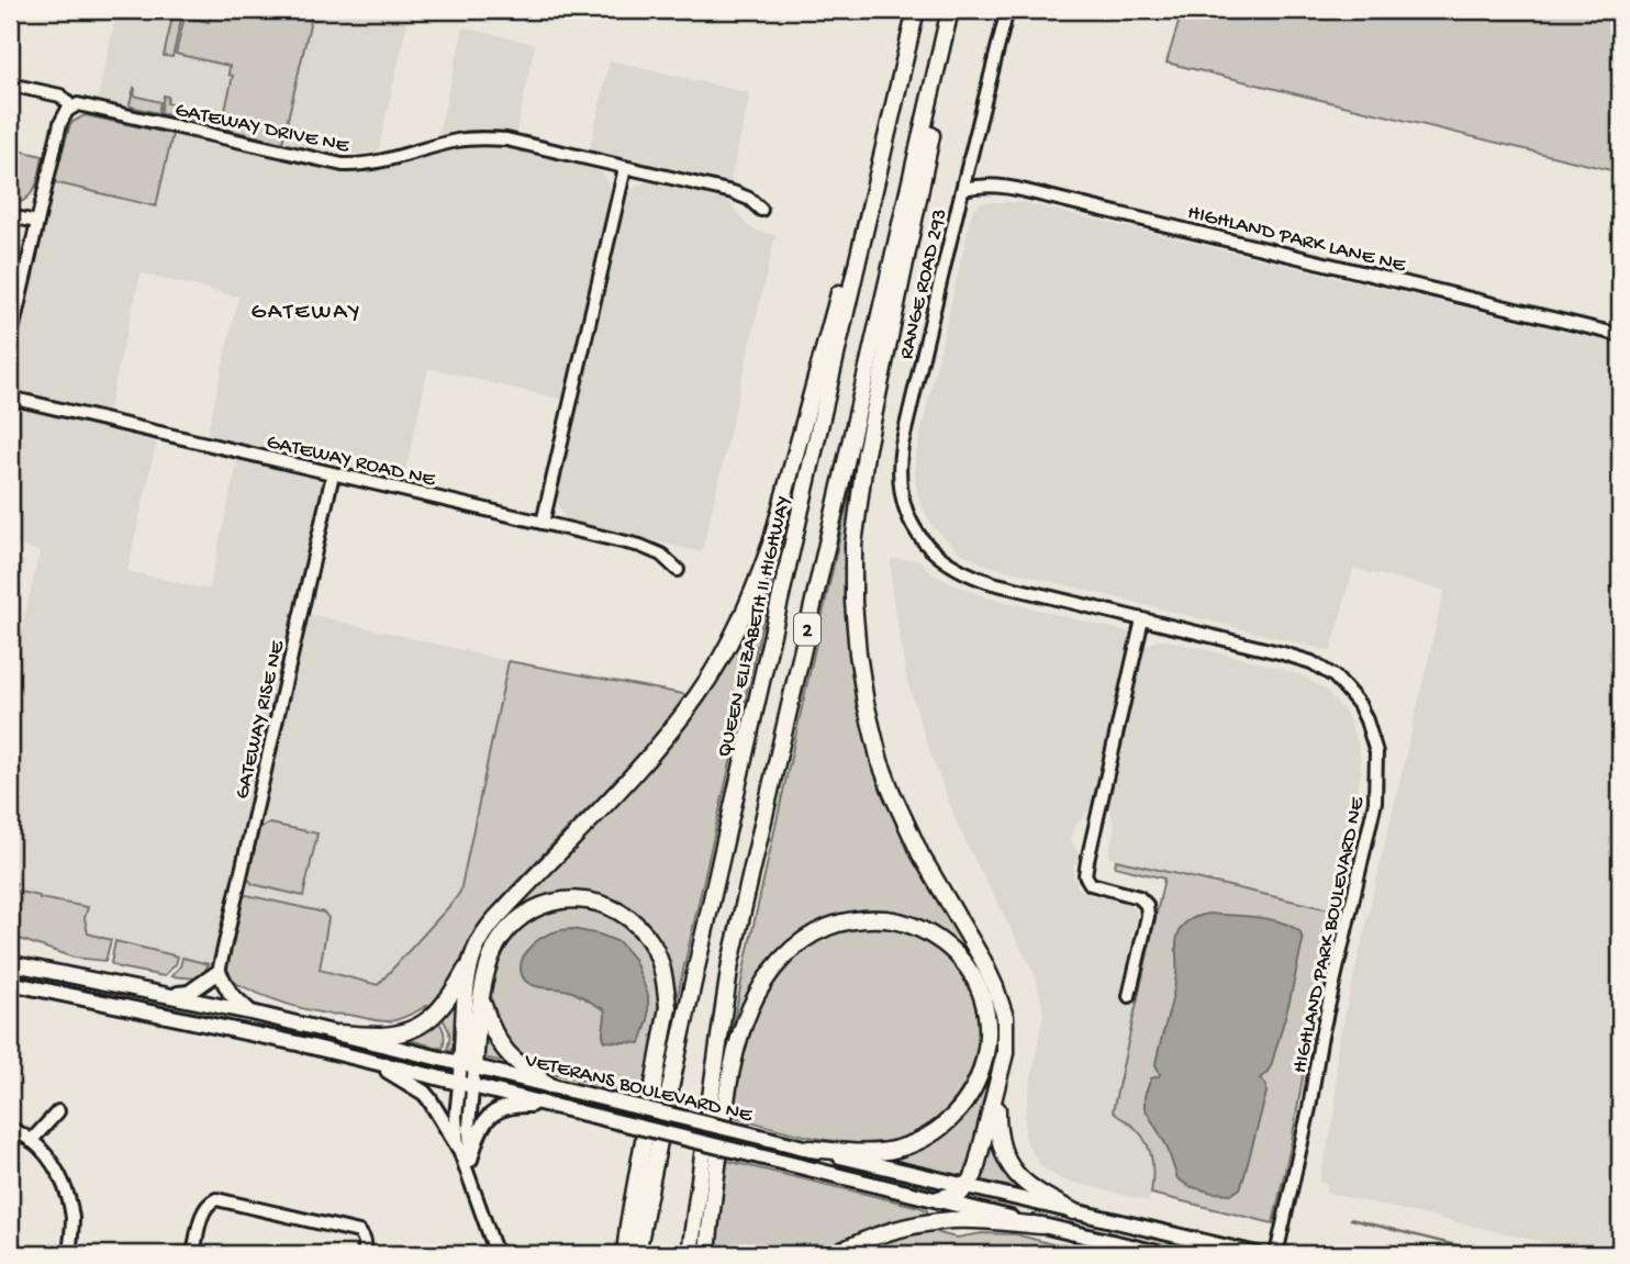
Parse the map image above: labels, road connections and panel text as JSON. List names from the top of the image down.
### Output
{
  "streets": {
    "highway": ["QUEEN ELIZABETH II HIGHWAY", "2"],
    "main road": ["VETERANS BOULEVARD NE"],
    "street": [
      "GATEWAY DRIVE NE",
      "HIGHLAND PARK LANE NE",
      "RANGE ROAD 293",
      "GATEWAY ROAD NE",
      "GATEWAY RISE NE",
      "HIGHLAND PARK BOULEVARD NE"
    ]
  },
  "crossings": [
    ["HIGHLAND PARK LANE NE", "RANGE ROAD 293"],
    ["RANGE ROAD 293", "HIGHLAND PARK BOULEVARD NE"],
    ["GATEWAY ROAD NE", "GATEWAY RISE NE"]
  ],
  "districts": ["GATEWAY"]
}
